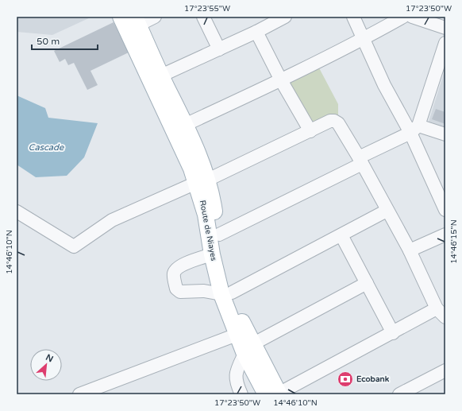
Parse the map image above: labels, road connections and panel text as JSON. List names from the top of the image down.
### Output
{
  "streets": {
    "main road": ["Route de Niayes"]
  },
  "water": ["Cascade"],
  "places": {
    "bank": ["Ecobank"]
  },
  "scale_bar": "50 m",
  "north": "top right",
  "coordinates": [
    "17°23'55\"W",
    "17°23'50\"W",
    "14°46'15\"N",
    "14°46'10\"N"
  ]
}
